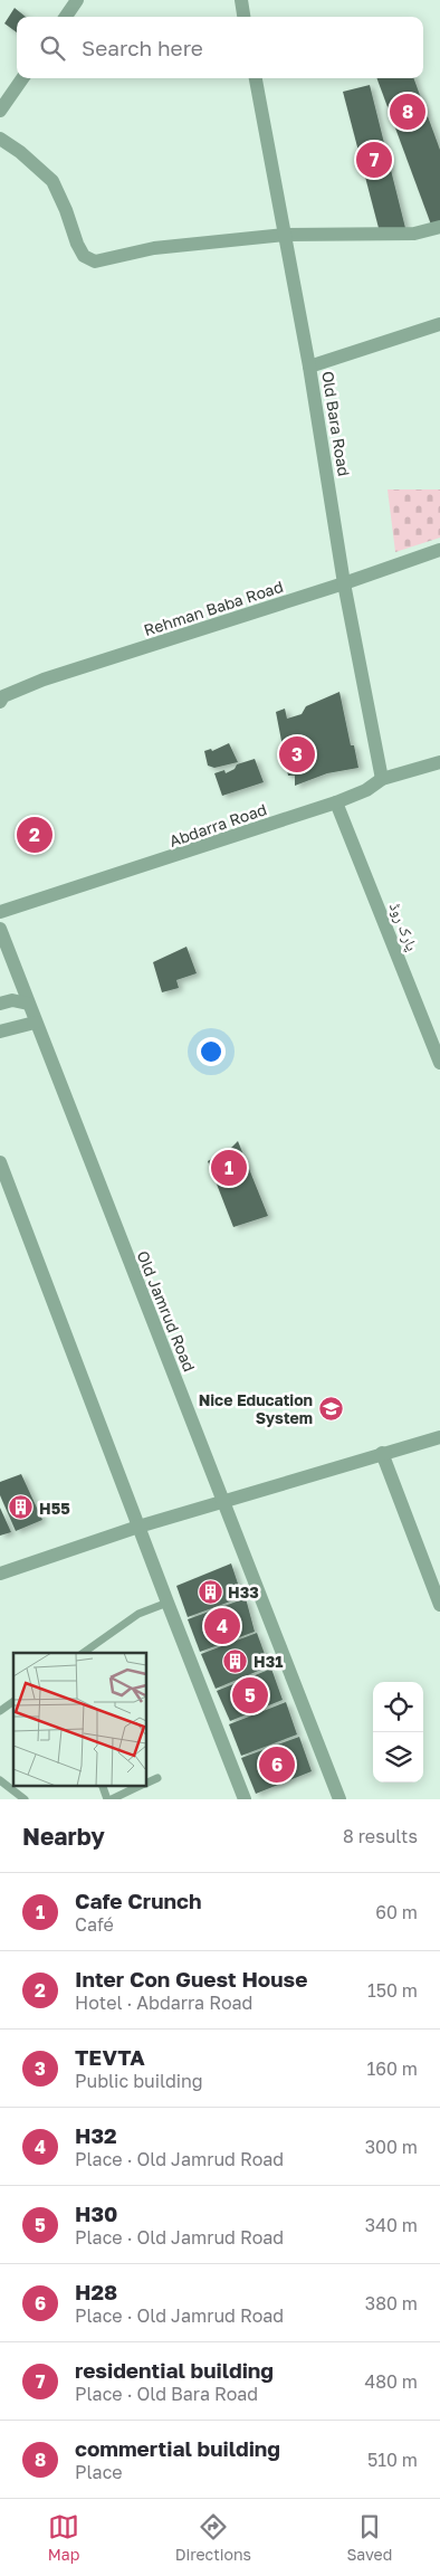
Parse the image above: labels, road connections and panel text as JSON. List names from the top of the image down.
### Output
{
  "streets": {
    "street": [
      "Old Bara Road",
      "Rehman Baba Road",
      "Abdarra Road",
      "پارک روڈ",
      "Old Jamrud Road"
    ]
  },
  "crossings": [
    ["Old Bara Road", "Rehman Baba Road"],
    ["Old Bara Road", "Abdarra Road"],
    ["Abdarra Road", "پارک روڈ"]
  ],
  "places": {
    "school or university": ["Nice Education System"],
    "building": ["H55", "H33", "H31"]
  },
  "page": {
    "search": "Search here",
    "pins": [
      "8",
      "7",
      "3",
      "2",
      "1",
      "4",
      "5",
      "6"
    ],
    "heading": ["Nearby", "8 results"],
    "list": [
      {
        "mark": "1",
        "name": "Cafe Crunch",
        "note": "Café",
        "value": "60 m"
      },
      {
        "mark": "2",
        "name": "Inter Con Guest House",
        "note": "Hotel · Abdarra Road",
        "value": "150 m"
      },
      {
        "mark": "3",
        "name": "TEVTA",
        "note": "Public building",
        "value": "160 m"
      },
      {
        "mark": "4",
        "name": "H32",
        "note": "Place · Old Jamrud Road",
        "value": "300 m"
      },
      {
        "mark": "5",
        "name": "H30",
        "note": "Place · Old Jamrud Road",
        "value": "340 m"
      },
      {
        "mark": "6",
        "name": "H28",
        "note": "Place · Old Jamrud Road",
        "value": "380 m"
      },
      {
        "mark": "7",
        "name": "residential building",
        "note": "Place · Old Bara Road",
        "value": "480 m"
      },
      {
        "mark": "8",
        "name": "commertial building",
        "note": "Place",
        "value": "510 m"
      }
    ],
    "nav": ["Map", "Directions", "Saved"]
  }
}
